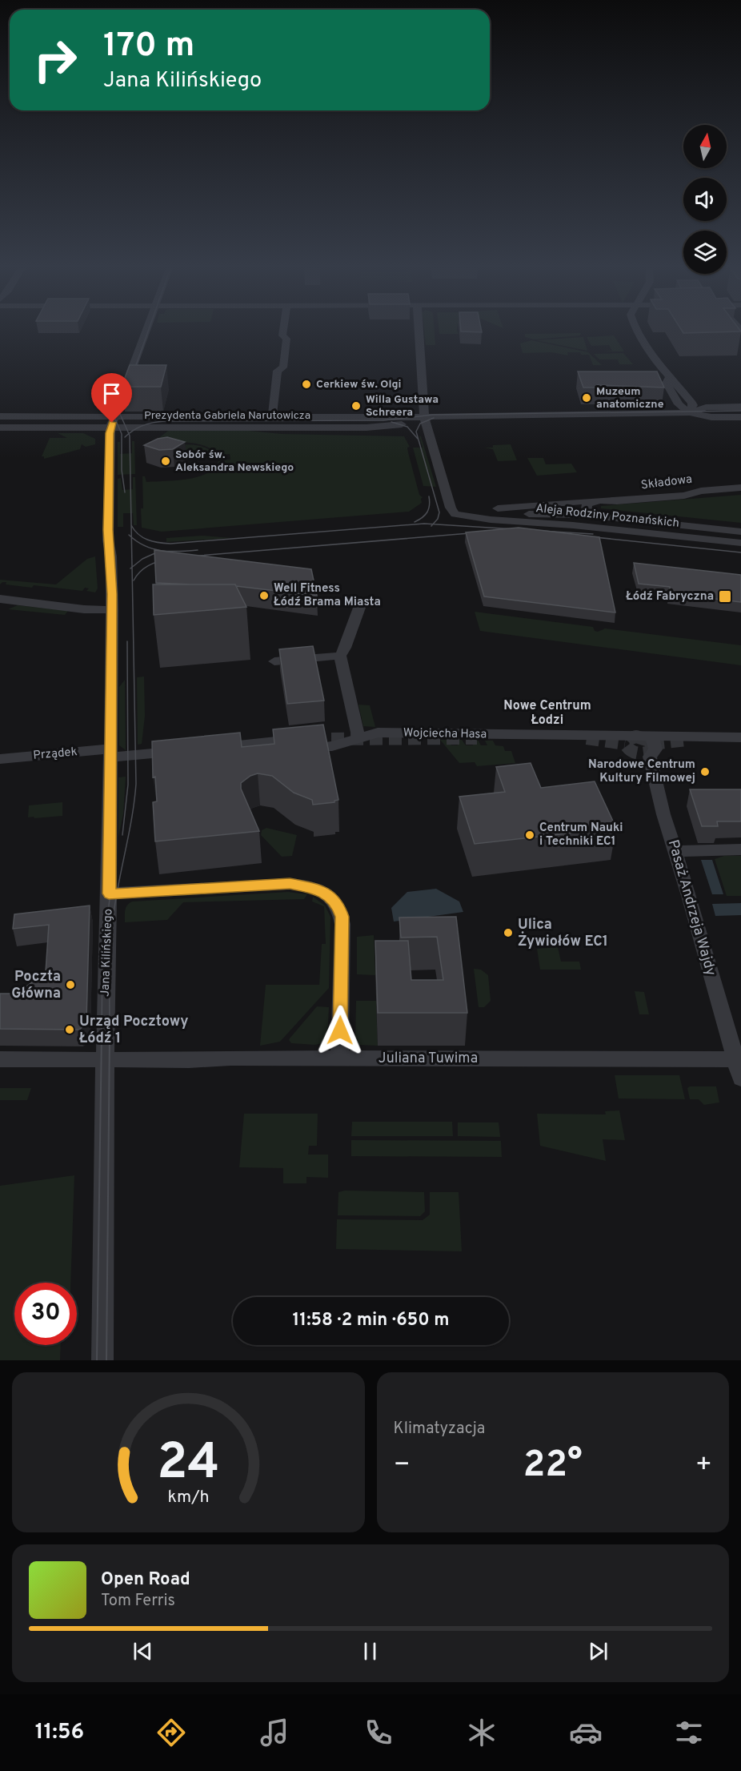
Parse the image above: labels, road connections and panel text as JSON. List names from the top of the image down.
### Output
{
  "streets": {
    "street": [
      "Prezydenta Gabriela Narutowicza",
      "Składowa",
      "Aleja Rodziny Poznańskich",
      "Wojciecha Hasa",
      "Prządek",
      "Pasaż Andrzeja Wajdy",
      "Jana Kilińskiego",
      "Juliana Tuwima"
    ]
  },
  "crossings": [
    ["Prezydenta Gabriela Narutowicza", "Aleja Rodziny Poznańskich"],
    ["Prezydenta Gabriela Narutowicza", "Jana Kilińskiego"],
    ["Wojciecha Hasa", "Pasaż Andrzeja Wajdy"],
    ["Prządek", "Jana Kilińskiego"],
    ["Pasaż Andrzeja Wajdy", "Juliana Tuwima"],
    ["Jana Kilińskiego", "Juliana Tuwima"]
  ],
  "districts": ["Nowe Centrum Łodzi"],
  "places": {
    "other": [
      "Cerkiew św. Olgi",
      "Muzeum anatomiczne",
      "Willa Gustawa Schreera",
      "Sobór św. Aleksandra Newskiego",
      "Well Fitness Łódź Brama Miasta",
      "Narodowe Centrum Kultury Filmowej",
      "Centrum Nauki i Techniki EC1",
      "Ulica Żywiołów EC1",
      "Poczta Główna",
      "Urząd Pocztowy Łódź 1"
    ],
    "transit": ["Łódź Fabryczna"]
  },
  "north": "top",
  "page": {
    "turn": ["170 m", "Jana Kilińskiego"],
    "limit": "30",
    "trip": "11:58 · 2 min · 650 m",
    "tile": "Klimatyzacja",
    "heat": ["−", "22°", "+"],
    "song": ["Open Road", "Tom Ferris"],
    "tabs": "11:56",
    "gauge": ["24", "km/h"]
  }
}
